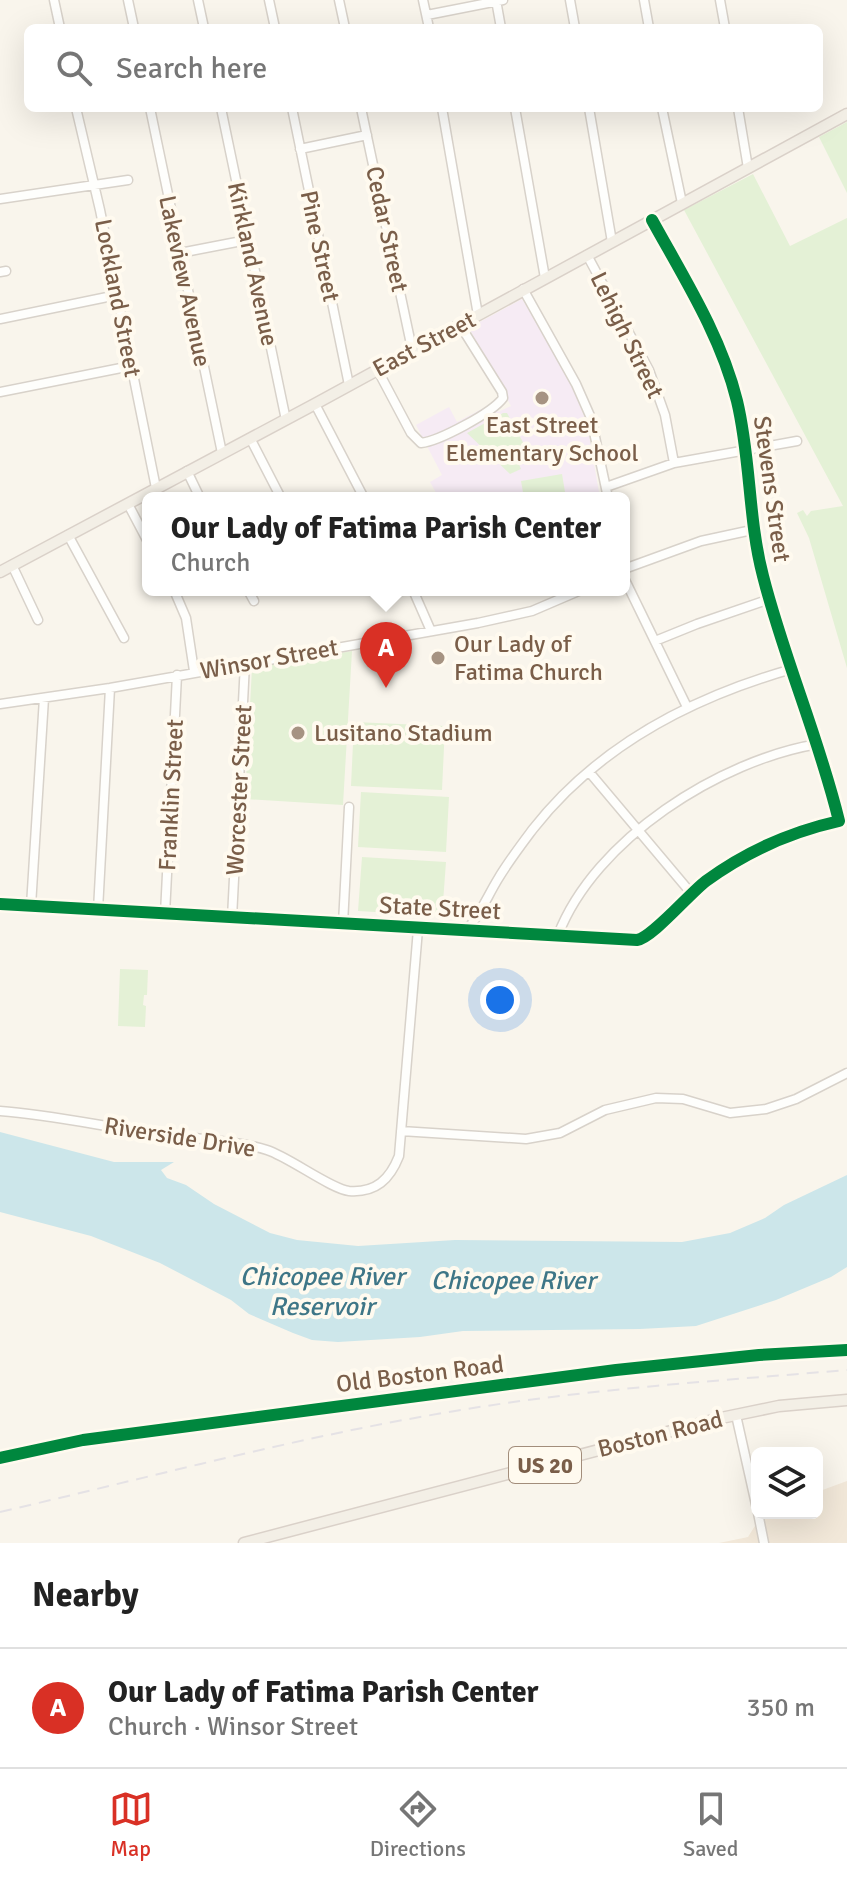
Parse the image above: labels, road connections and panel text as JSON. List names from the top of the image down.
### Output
{
  "streets": {
    "main road": ["East Street", "Boston Road", "US 20"],
    "street": [
      "Cedar Street",
      "Pine Street",
      "Kirkland Avenue",
      "Lakeview Avenue",
      "Lockland Street",
      "Lehigh Street",
      "Stevens Street",
      "Winsor Street",
      "Worcester Street",
      "Franklin Street",
      "State Street",
      "Riverside Drive",
      "Old Boston Road"
    ]
  },
  "crossings": [
    ["Cedar Street", "East Street"],
    ["Pine Street", "East Street"],
    ["Kirkland Avenue", "East Street"],
    ["Lakeview Avenue", "East Street"],
    ["Lockland Street", "East Street"],
    ["Lehigh Street", "East Street"],
    ["East Street", "Stevens Street"],
    ["Stevens Street", "State Street"],
    ["Winsor Street", "Worcester Street"],
    ["Winsor Street", "Franklin Street"],
    ["Worcester Street", "State Street"],
    ["Franklin Street", "State Street"],
    ["State Street", "Riverside Drive"]
  ],
  "water": ["Chicopee River Reservoir", "Chicopee River"],
  "places": ["East Street Elementary School", "Our Lady of Fatima Church", "Lusitano Stadium"],
  "page": {
    "search": "Search here",
    "popup": ["Our Lady of Fatima Parish Center", "Church"],
    "pins": "A",
    "heading": "Nearby",
    "list": [
      {
        "mark": "A",
        "name": "Our Lady of Fatima Parish Center",
        "note": "Church · Winsor Street",
        "value": "350 m"
      }
    ],
    "nav": ["Map", "Directions", "Saved"]
  }
}
